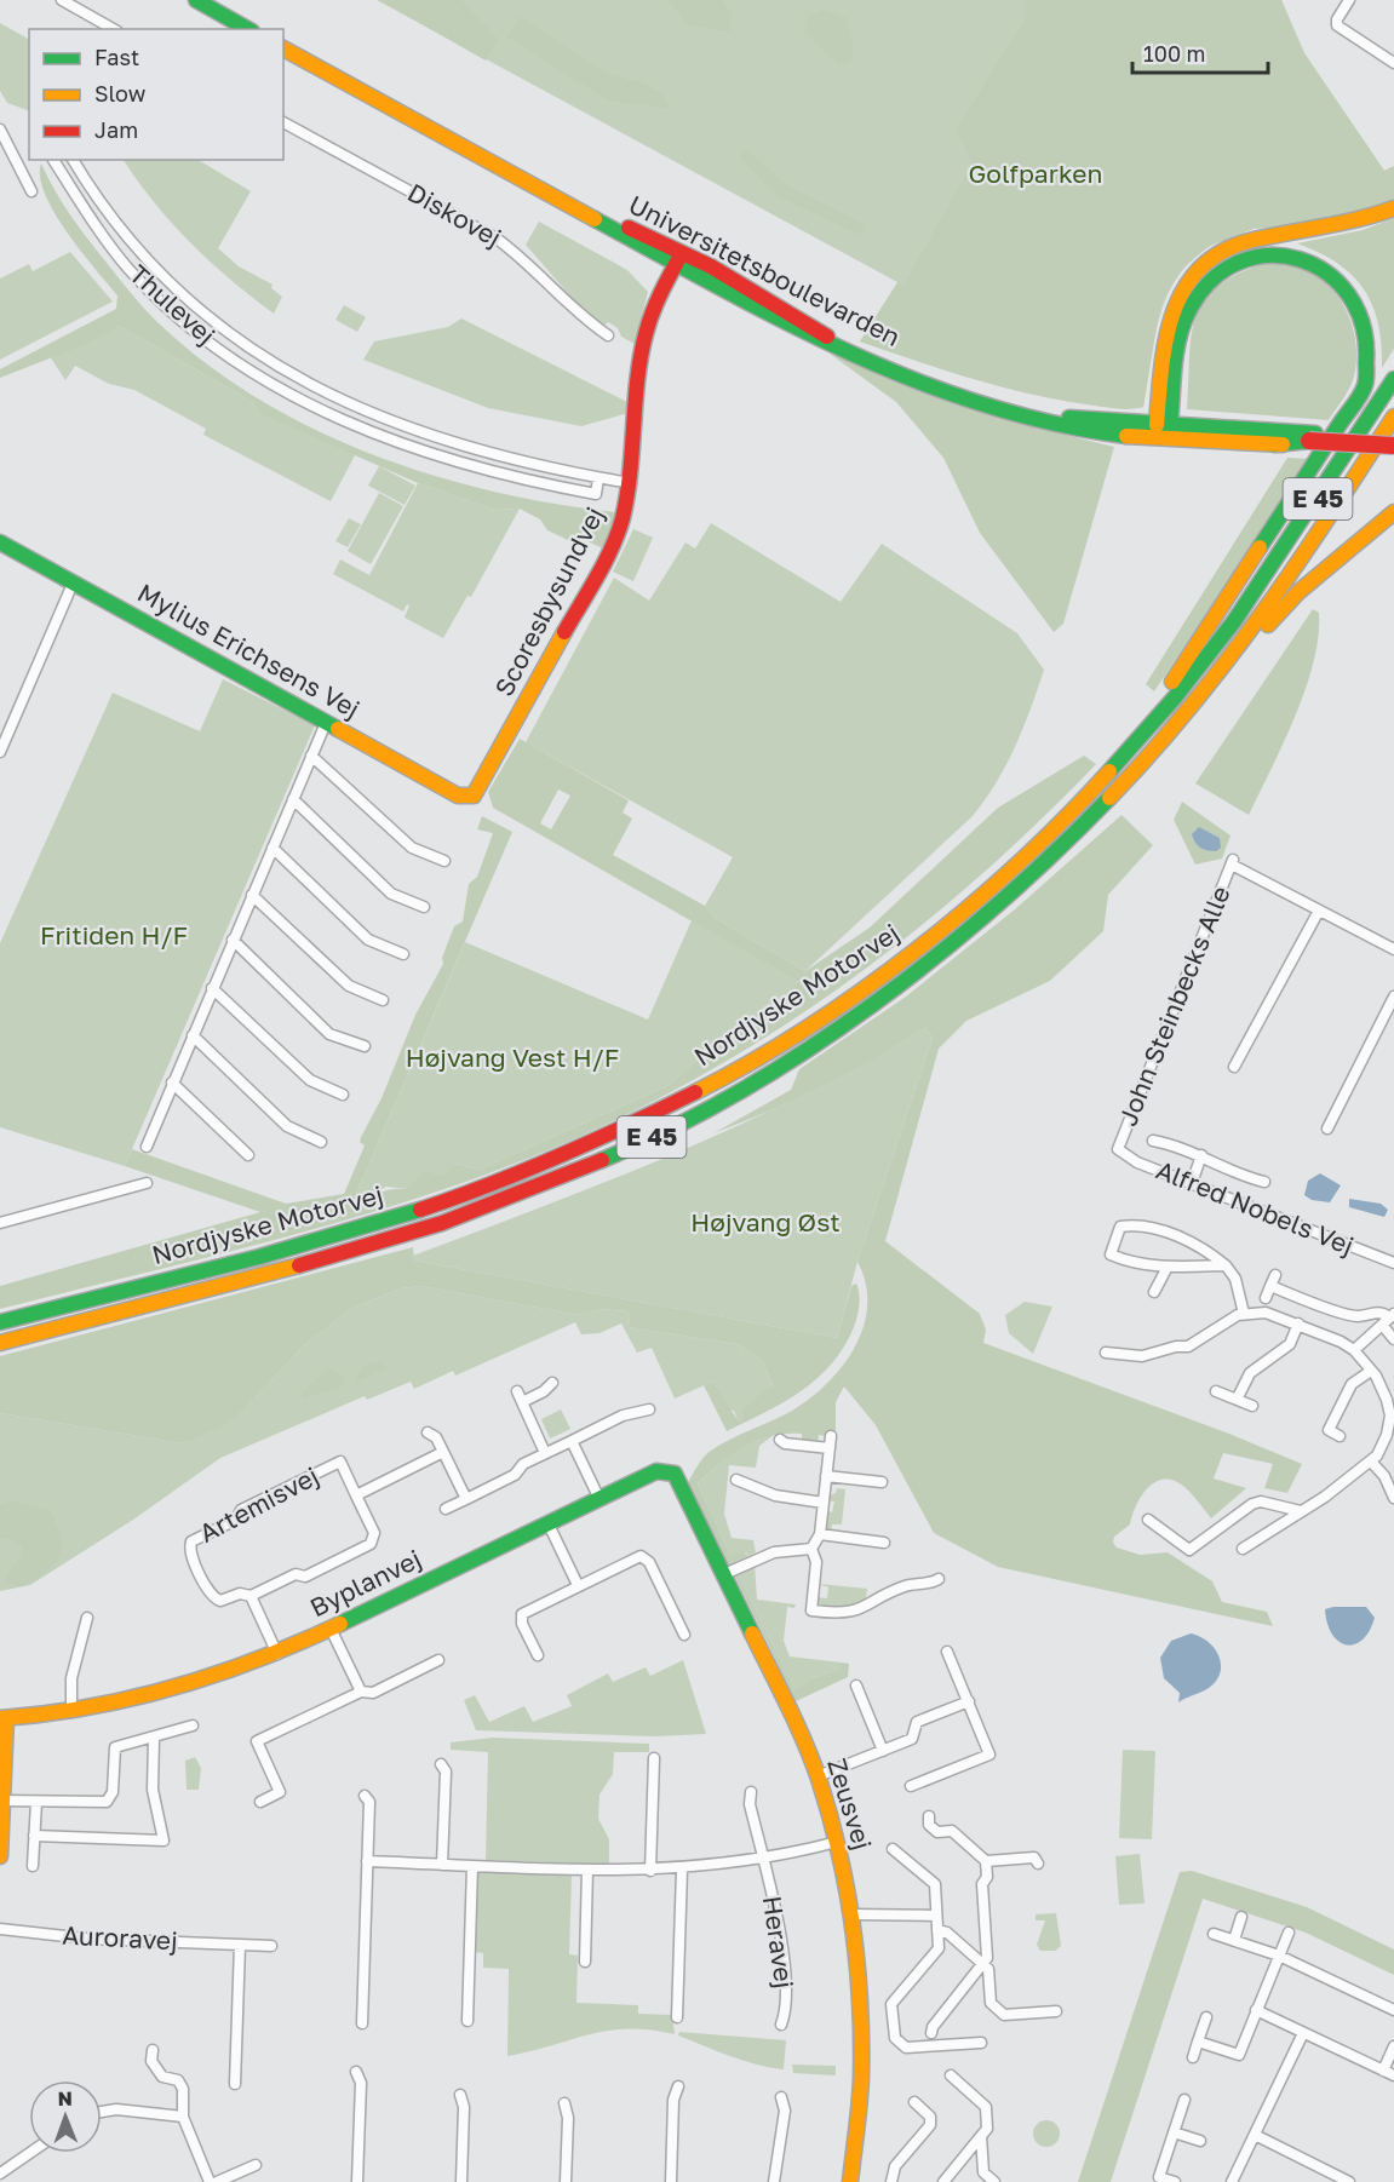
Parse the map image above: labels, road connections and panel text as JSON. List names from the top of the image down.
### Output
{
  "streets": {
    "main road": [
      "Universitetsboulevarden",
      "E 45",
      "Scoresbysundvej",
      "Mylius Erichsens Vej",
      "Nordjyske Motorvej",
      "Byplanvej",
      "Zeusvej"
    ],
    "street": [
      "Diskovej",
      "Thulevej",
      "John Steinbecks Alle",
      "Alfred Nobels Vej",
      "Artemisvej",
      "Auroravej",
      "Heravej"
    ]
  },
  "crossings": [
    ["Universitetsboulevarden", "Scoresbysundvej"],
    ["Thulevej", "Scoresbysundvej"],
    ["Scoresbysundvej", "Mylius Erichsens Vej"],
    ["John Steinbecks Alle", "Alfred Nobels Vej"],
    ["Byplanvej", "Zeusvej"],
    ["Zeusvej", "Heravej"]
  ],
  "parks": [
    "Golfparken",
    "Fritiden H/F",
    "Højvang Vest H/F",
    "Højvang Øst"
  ],
  "legend": ["Fast", "Slow", "Jam"],
  "scale_bar": "100 m",
  "north": "top"
}
